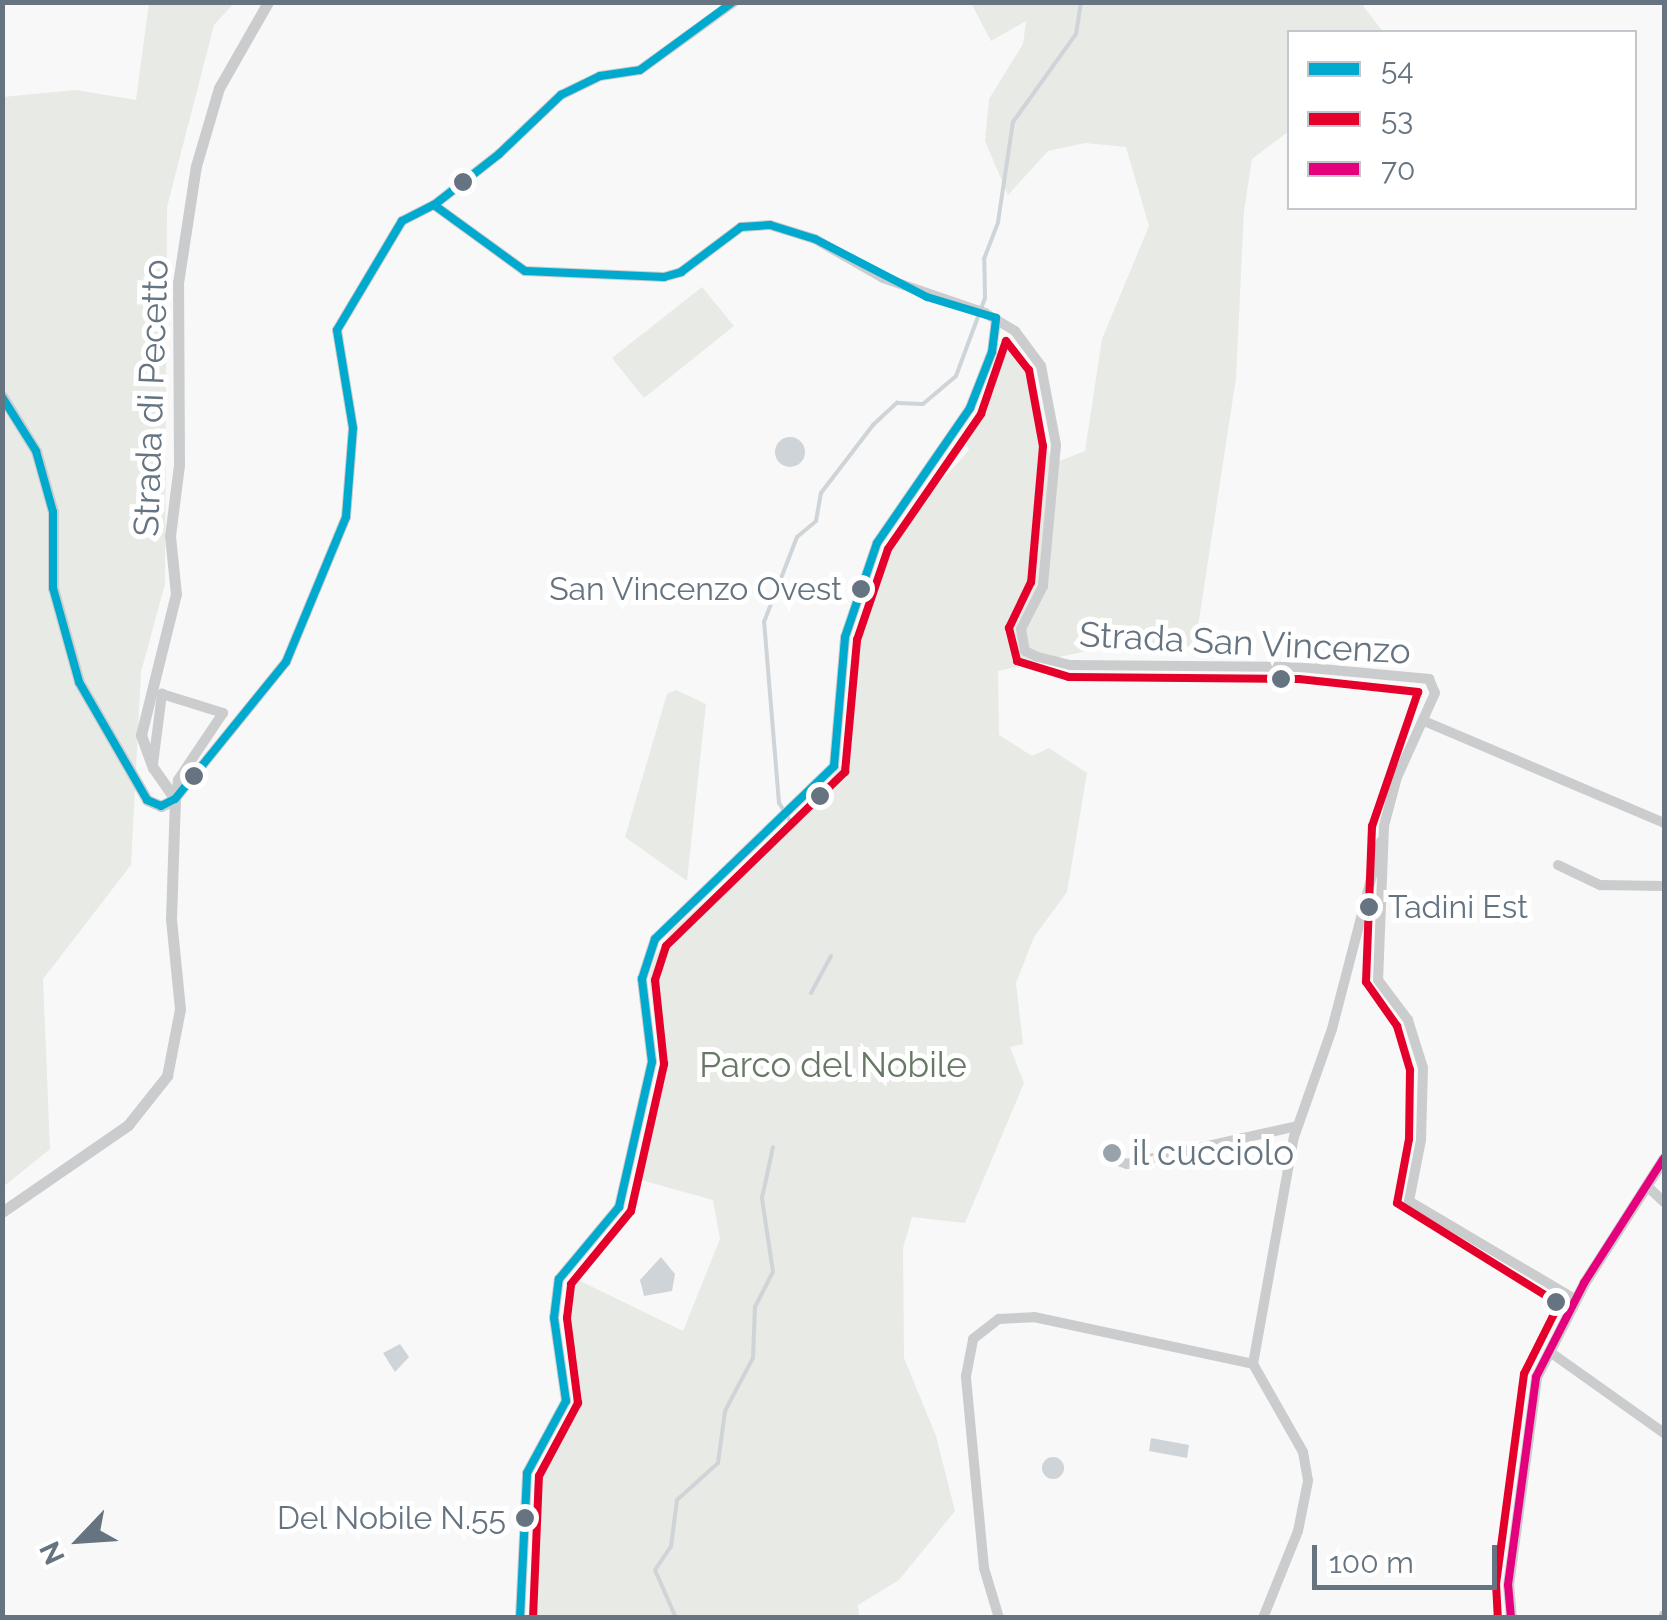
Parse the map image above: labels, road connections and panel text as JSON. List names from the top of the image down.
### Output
{
  "streets": {
    "street": ["Strada di Pecetto", "Strada San Vincenzo"]
  },
  "parks": ["Parco del Nobile"],
  "places": [
    "San Vincenzo Ovest",
    "Tadini Est",
    "il cucciolo",
    "Del Nobile N.55"
  ],
  "lines": ["transit line 54", "transit line 53", "transit line 70"],
  "legend": ["54", "53", "70"],
  "scale_bar": "100 m",
  "north": "bottom left"
}
